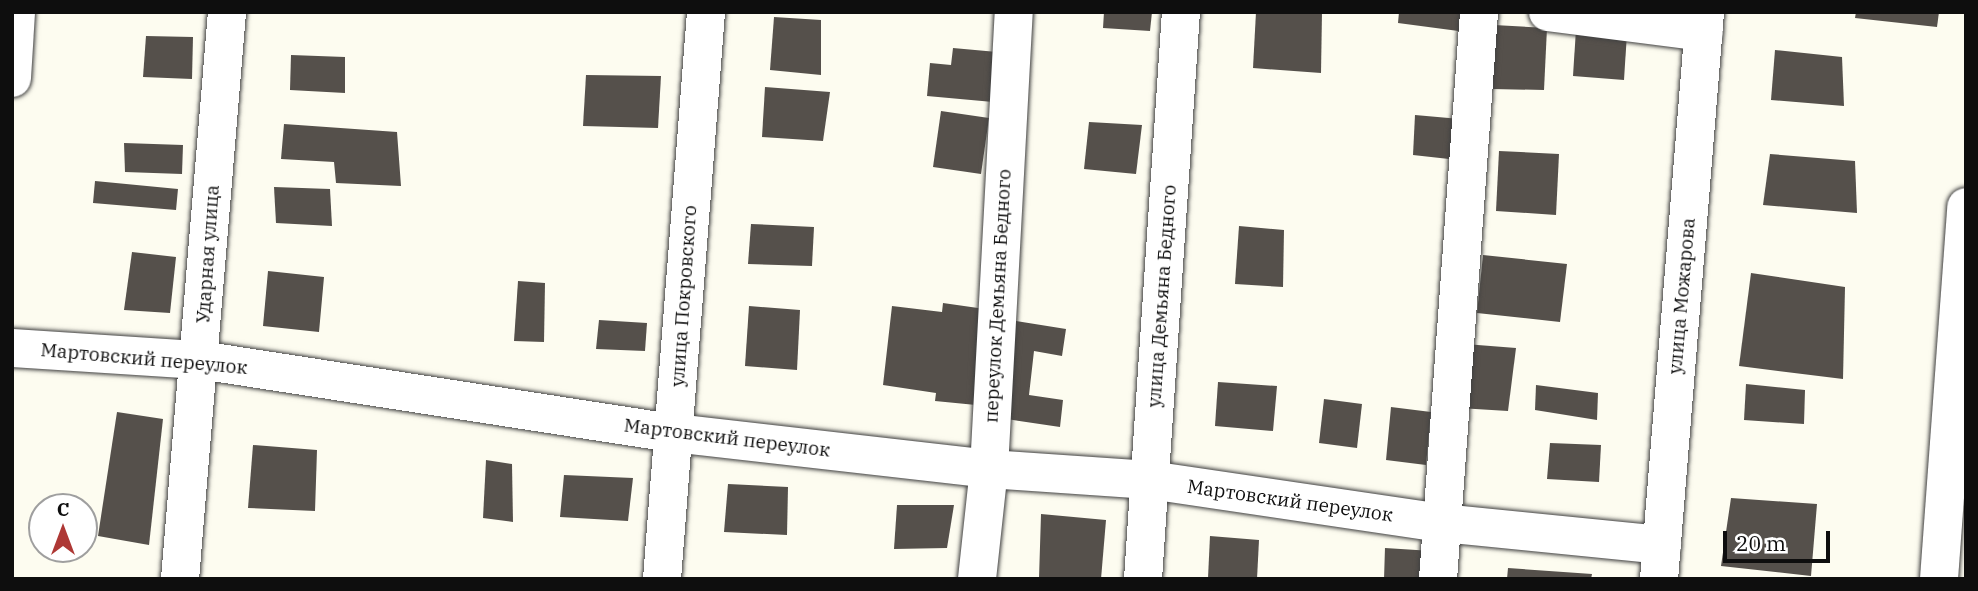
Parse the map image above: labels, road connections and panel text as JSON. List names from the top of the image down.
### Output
{
  "streets": {
    "street": [
      "Ударная улица",
      "улица Покровского",
      "переулок Демьяна Бедного",
      "улица Демьяна Бедного",
      "улица Можарова",
      "Мартовский переулок"
    ]
  },
  "crossings": [
    ["Ударная улица", "Мартовский переулок"],
    ["улица Покровского", "Мартовский переулок"],
    ["переулок Демьяна Бедного", "Мартовский переулок"],
    ["улица Демьяна Бедного", "Мартовский переулок"],
    ["улица Можарова", "Мартовский переулок"]
  ],
  "scale_bar": "20 m",
  "north": "top"
}
